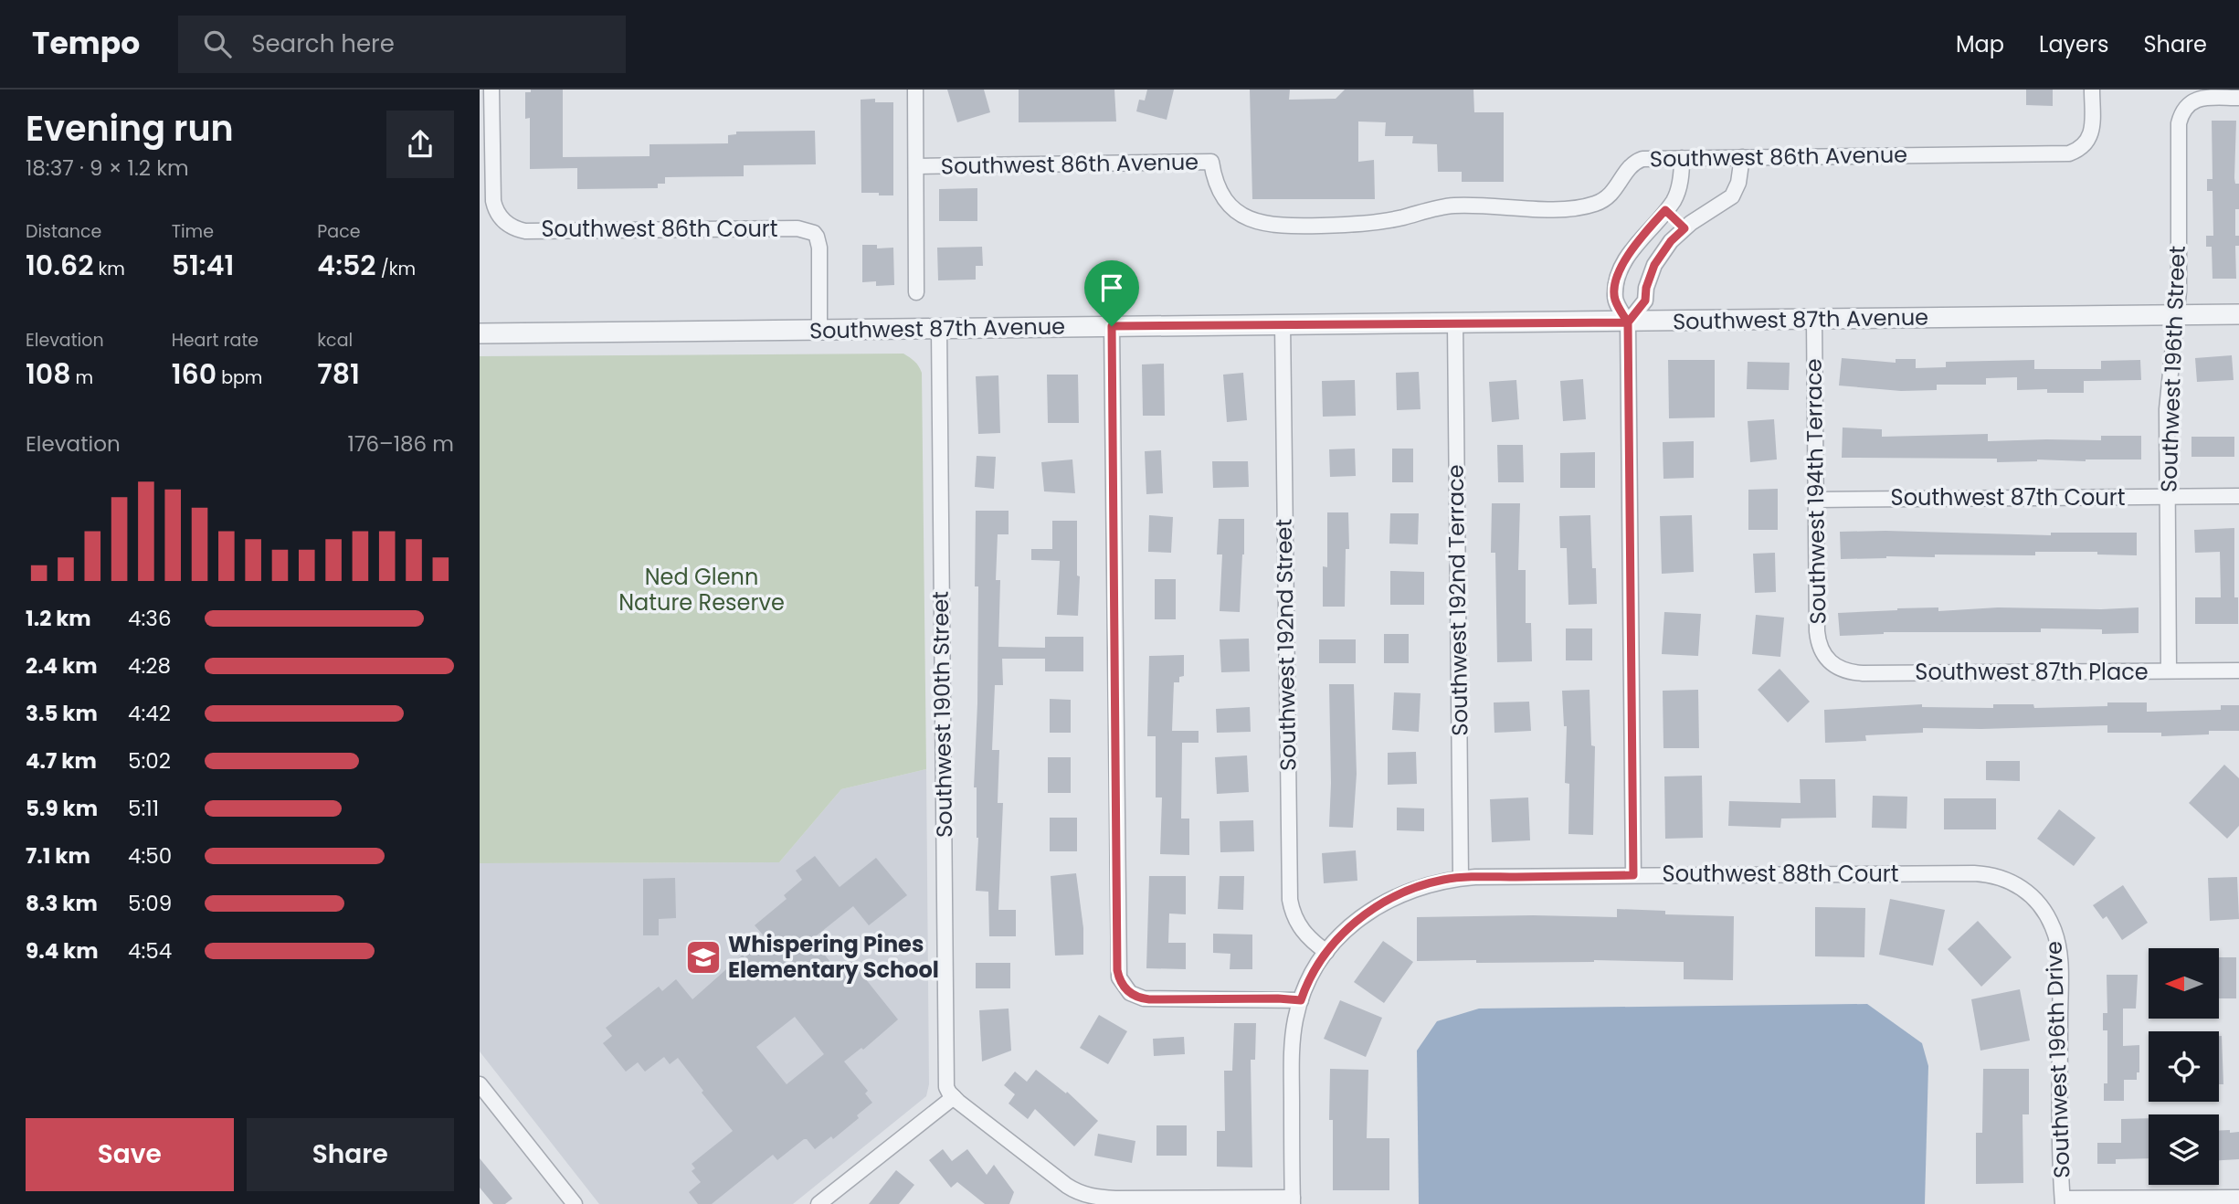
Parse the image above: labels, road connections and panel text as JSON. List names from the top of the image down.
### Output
{
  "streets": {
    "street": [
      "Southwest 86th Avenue",
      "Southwest 86th Court",
      "Southwest 87th Avenue",
      "Southwest 196th Street",
      "Southwest 194th Terrace",
      "Southwest 87th Court",
      "Southwest 192nd Terrace",
      "Southwest 192nd Street",
      "Southwest 87th Place",
      "Southwest 190th Street",
      "Southwest 88th Court",
      "Southwest 196th Drive"
    ]
  },
  "crossings": [
    ["Southwest 86th Court", "Southwest 87th Avenue"],
    ["Southwest 87th Avenue", "Southwest 196th Street"],
    ["Southwest 87th Avenue", "Southwest 194th Terrace"],
    ["Southwest 87th Avenue", "Southwest 192nd Terrace"],
    ["Southwest 87th Avenue", "Southwest 192nd Street"],
    ["Southwest 87th Avenue", "Southwest 190th Street"],
    ["Southwest 196th Street", "Southwest 87th Court"],
    ["Southwest 196th Street", "Southwest 87th Place"],
    ["Southwest 194th Terrace", "Southwest 87th Court"],
    ["Southwest 194th Terrace", "Southwest 87th Place"],
    ["Southwest 192nd Terrace", "Southwest 88th Court"],
    ["Southwest 192nd Street", "Southwest 88th Court"],
    ["Southwest 88th Court", "Southwest 196th Drive"]
  ],
  "parks": ["Ned Glenn Nature Reserve"],
  "places": {
    "school or university": ["Whispering Pines Elementary School"]
  },
  "north": "left",
  "page": {
    "header": "Tempo",
    "search": "Search here",
    "nav": ["Map", "Layers", "Share"],
    "heading": ["Evening run", "18:37 · 9 × 1.2 km"],
    "stats": [
      ["Distance", "10.62 km"],
      ["Time", "51:41"],
      ["Pace", "4:52 /km"],
      ["Elevation", "108 m"],
      ["Heart rate", "160 bpm"],
      ["kcal", "781"]
    ],
    "chart": ["Elevation", "176–186 m"],
    "list": [
      {
        "name": "1.2 km",
        "note": "4:36"
      },
      {
        "name": "2.4 km",
        "note": "4:28"
      },
      {
        "name": "3.5 km",
        "note": "4:42"
      },
      {
        "name": "4.7 km",
        "note": "5:02"
      },
      {
        "name": "5.9 km",
        "note": "5:11"
      },
      {
        "name": "7.1 km",
        "note": "4:50"
      },
      {
        "name": "8.3 km",
        "note": "5:09"
      },
      {
        "name": "9.4 km",
        "note": "4:54"
      }
    ],
    "buttons": ["Save", "Share"]
  }
}
